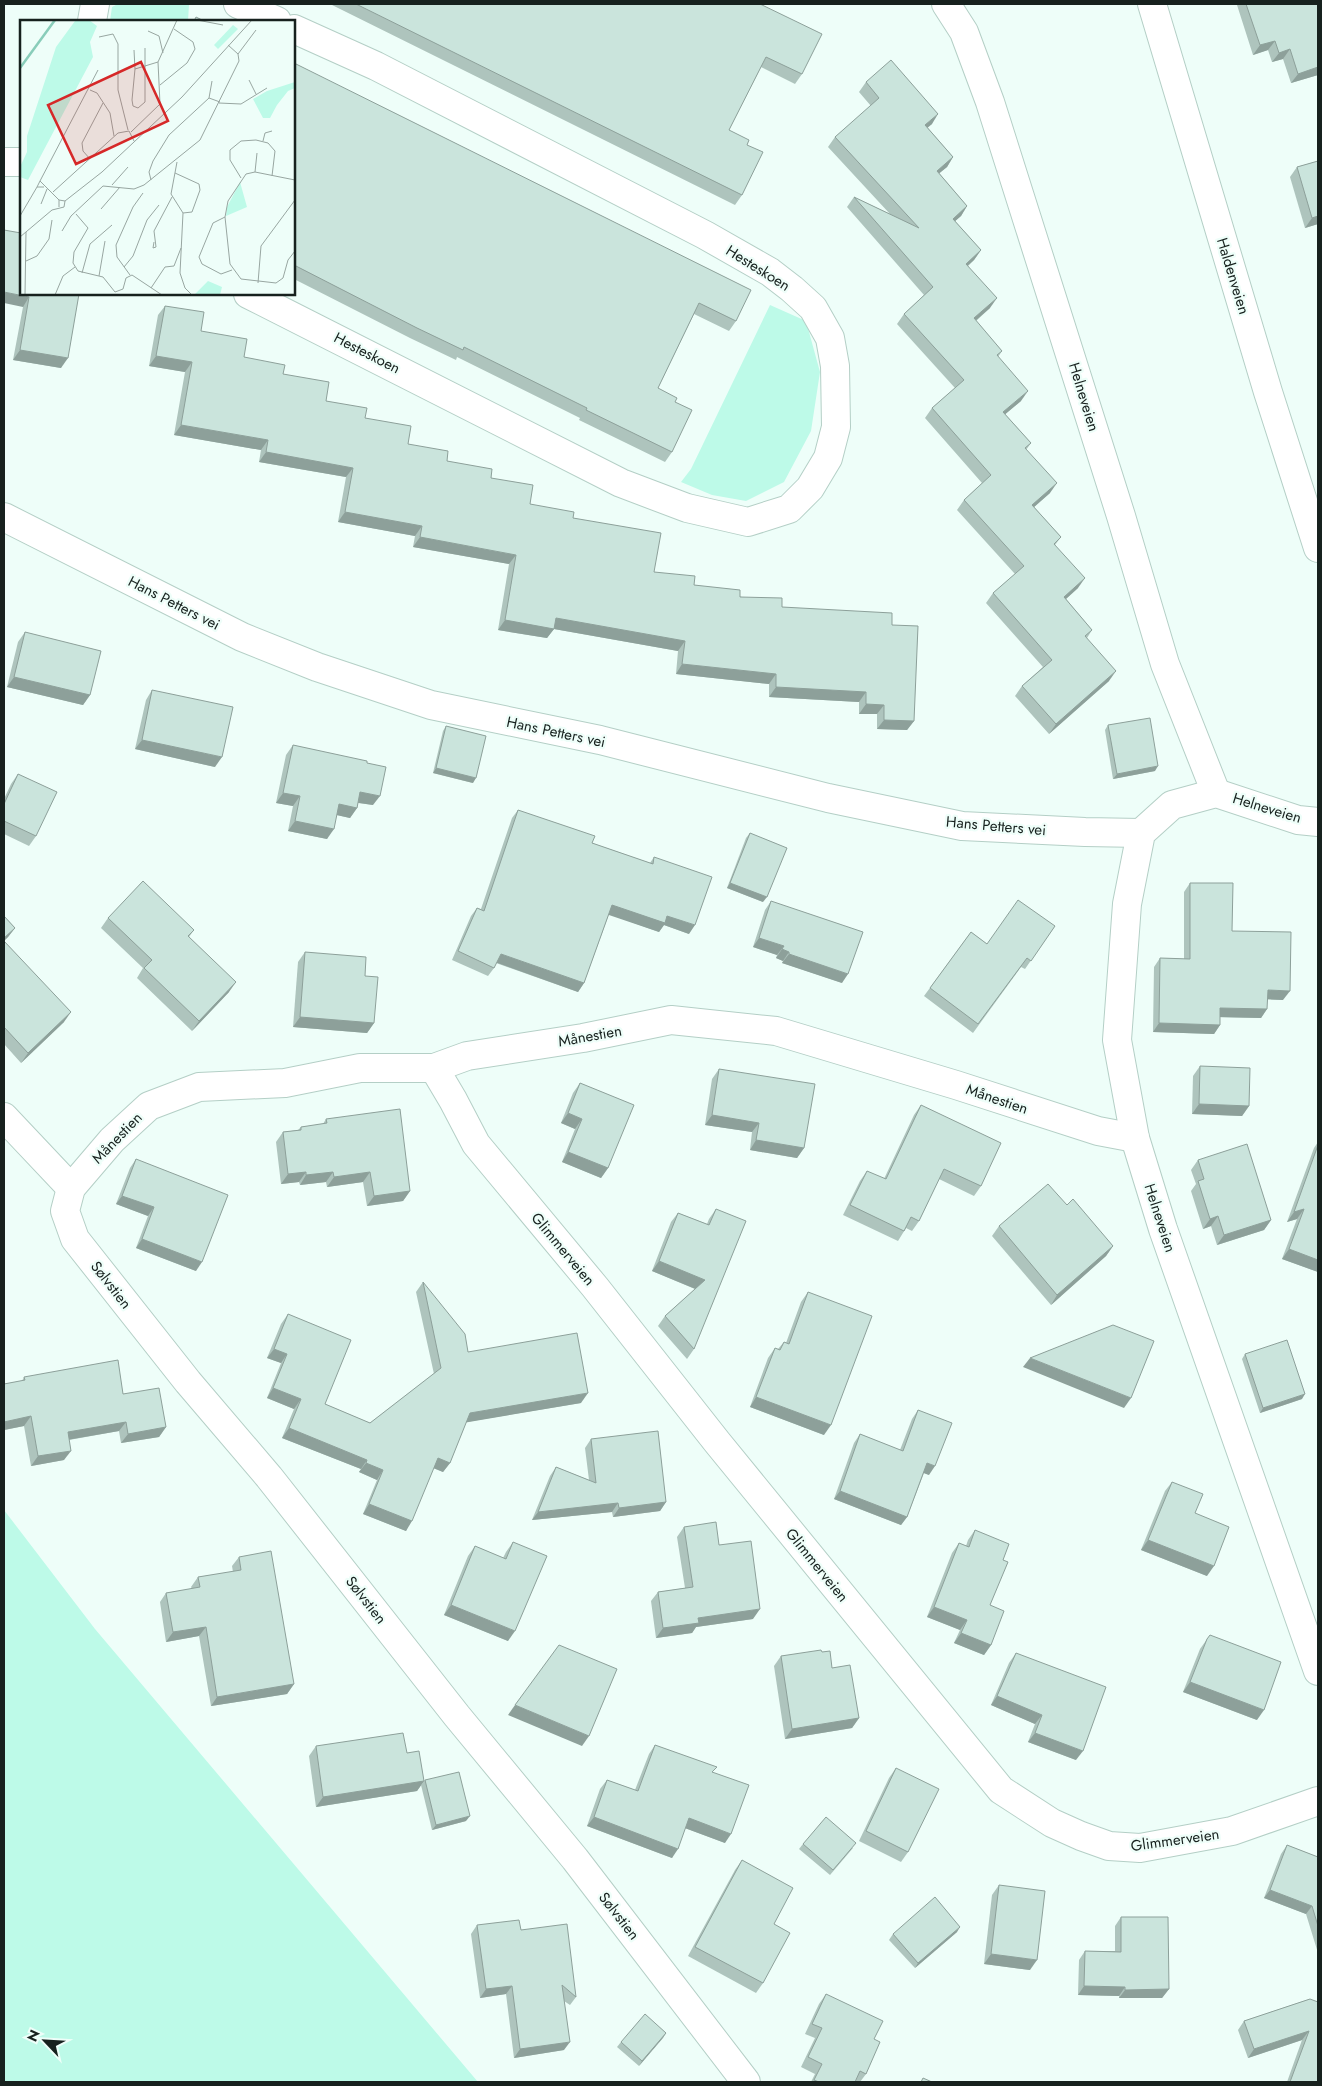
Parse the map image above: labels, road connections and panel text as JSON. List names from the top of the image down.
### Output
{
  "streets": {
    "street": [
      "Hesteskoen",
      "Haldenveien",
      "Helneveien",
      "Hans Petters vei",
      "Månestien",
      "Glimmerveien",
      "Sølvstien"
    ]
  },
  "crossings": [
    ["Helneveien", "Hans Petters vei"],
    ["Helneveien", "Månestien"],
    ["Månestien", "Glimmerveien"],
    ["Månestien", "Sølvstien"]
  ],
  "north": "top left"
}
